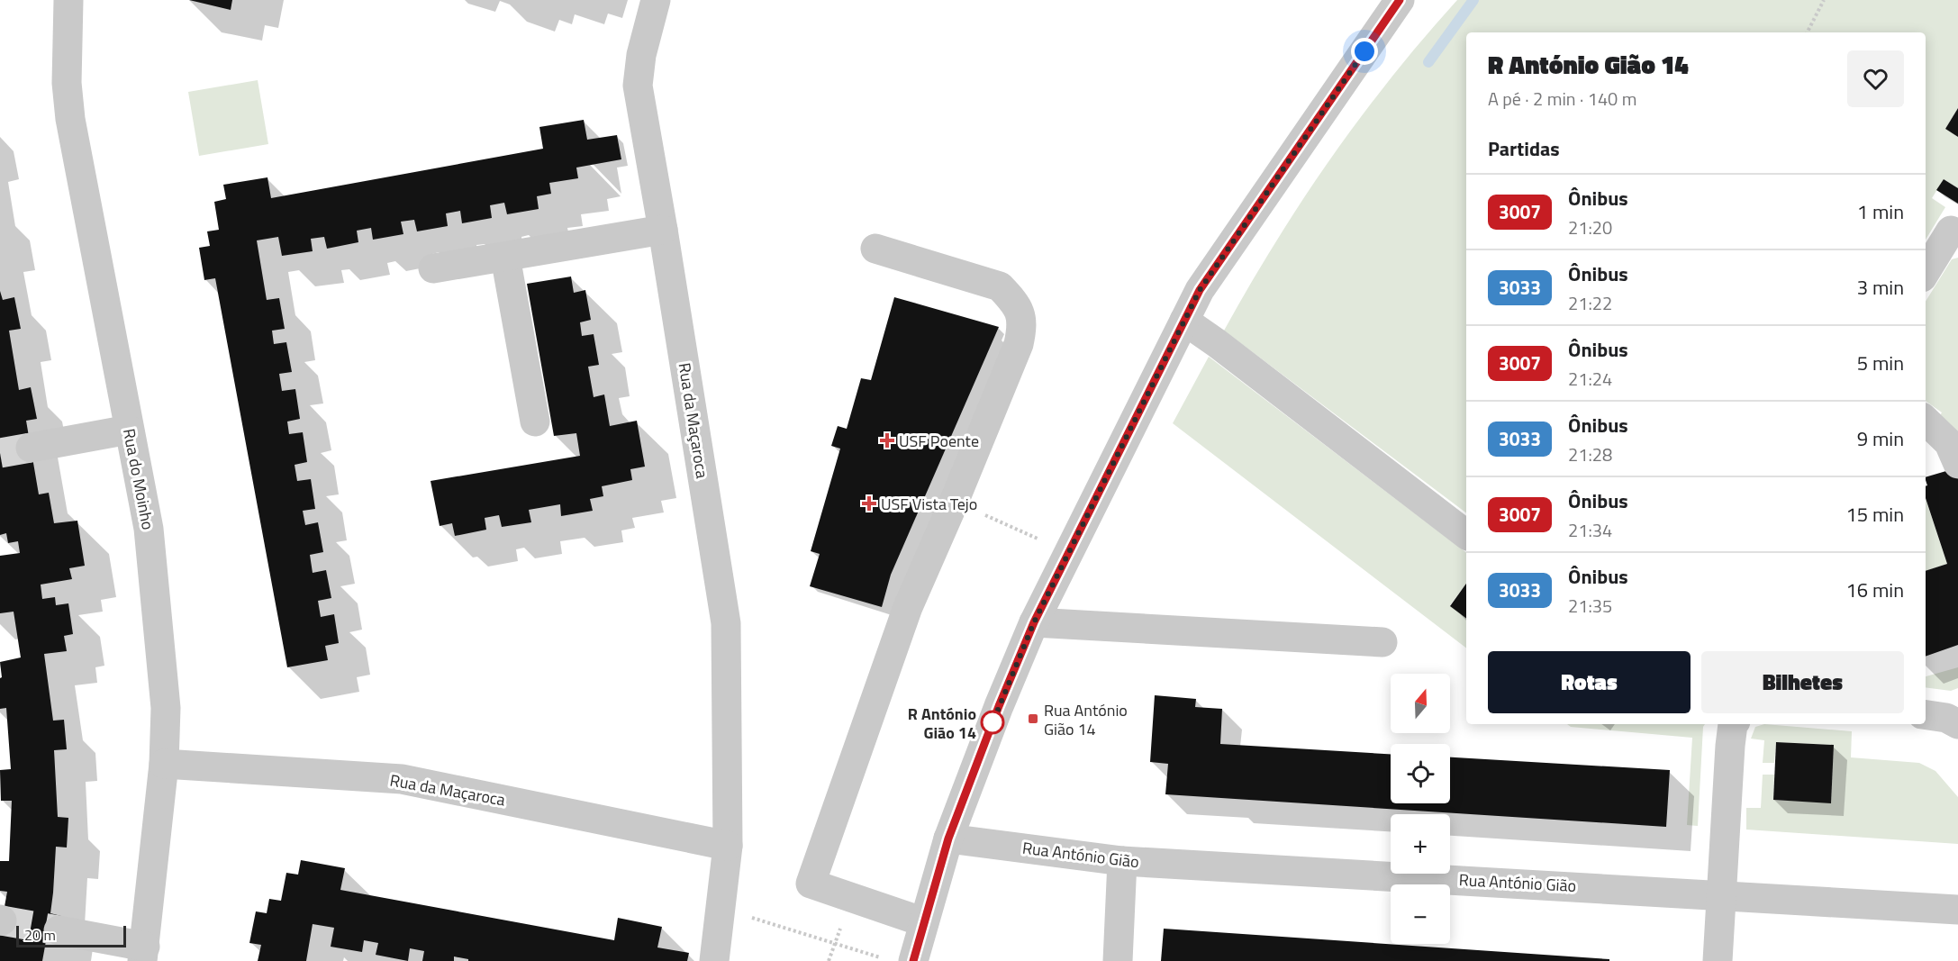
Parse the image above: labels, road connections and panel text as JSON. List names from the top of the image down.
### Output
{
  "streets": {
    "street": ["Rua da Maçaroca", "Rua do Moinho", "Rua António Gião"]
  },
  "crossings": [
    ["Rua da Maçaroca", "Rua do Moinho"]
  ],
  "places": {
    "health": ["USF Poente", "USF Vista Tejo"],
    "transit": ["Rua António Gião 14"],
    "other": ["R António Gião 14"]
  },
  "lines": ["bus line 3007"],
  "scale_bar": "20 m",
  "north": "top",
  "page": {
    "heading": [
      ["R António Gião 14", "A pé · 2 min · 140 m"],
      "Partidas"
    ],
    "list": [
      {
        "mark": "3007",
        "name": "Ônibus",
        "note": "21:20",
        "value": "1 min"
      },
      {
        "mark": "3033",
        "name": "Ônibus",
        "note": "21:22",
        "value": "3 min"
      },
      {
        "mark": "3007",
        "name": "Ônibus",
        "note": "21:24",
        "value": "5 min"
      },
      {
        "mark": "3033",
        "name": "Ônibus",
        "note": "21:28",
        "value": "9 min"
      },
      {
        "mark": "3007",
        "name": "Ônibus",
        "note": "21:34",
        "value": "15 min"
      },
      {
        "mark": "3033",
        "name": "Ônibus",
        "note": "21:35",
        "value": "16 min"
      }
    ],
    "buttons": ["Rotas", "Bilhetes"],
    "map_buttons": ["+", "−"],
    "scale": "20 m"
  }
}
